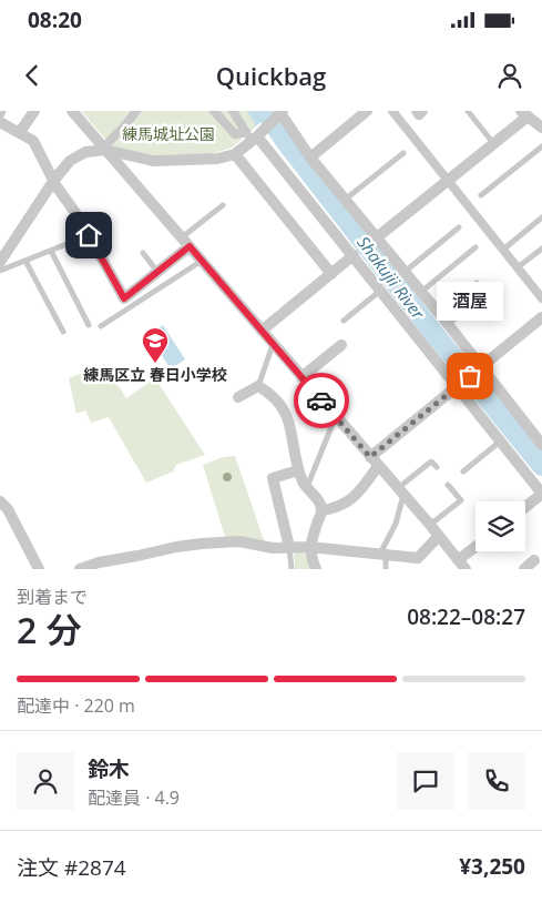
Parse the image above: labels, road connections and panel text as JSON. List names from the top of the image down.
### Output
{
  "water": ["Shakujii River"],
  "parks": ["練馬城址公園"],
  "places": {
    "school or university": ["練馬区立 春日小学校"],
    "other": ["酒屋"]
  },
  "page": {
    "status": "08:20",
    "header": "Quickbag",
    "bubble": "酒屋",
    "heading": ["2 分", "到着まで", "08:22–08:27"],
    "panel": [
      "鈴木",
      "配達員 · 4.9",
      "注文 #2874",
      "¥3,250"
    ],
    "bar": "配達中 · 220 m"
  }
}
